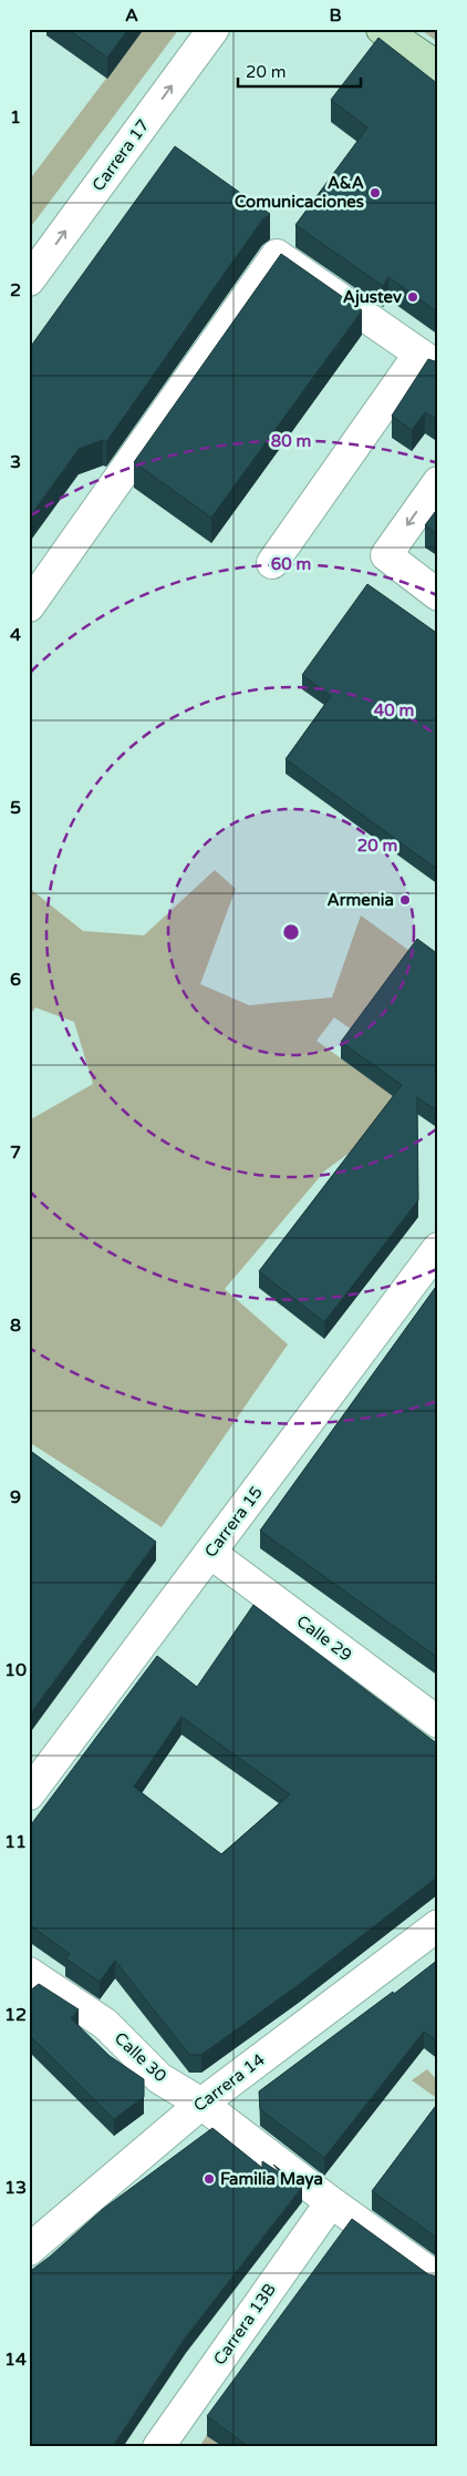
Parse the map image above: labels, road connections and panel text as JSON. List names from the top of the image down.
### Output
{
  "streets": {
    "street": [
      "Carrera 17",
      "Carrera 15",
      "Calle 29",
      "Calle 30",
      "Carrera 14",
      "Carrera 13B"
    ]
  },
  "crossings": [
    ["Carrera 15", "Calle 29"],
    ["Calle 30", "Carrera 14"],
    ["Calle 30", "Carrera 13B"]
  ],
  "one_way": ["Carrera 17"],
  "places": [
    "A&A Comunicaciones",
    "Ajustev",
    "Armenia",
    "Familia Maya"
  ],
  "scale_bar": "20 m",
  "grid": {
    "columns": ["A", "B"],
    "rows": [
      "1",
      "2",
      "3",
      "4",
      "5",
      "6",
      "7",
      "8",
      "9",
      "10",
      "11",
      "12",
      "13",
      "14"
    ]
  },
  "rings": [
    "80 m",
    "60 m",
    "40 m",
    "20 m"
  ]
}
